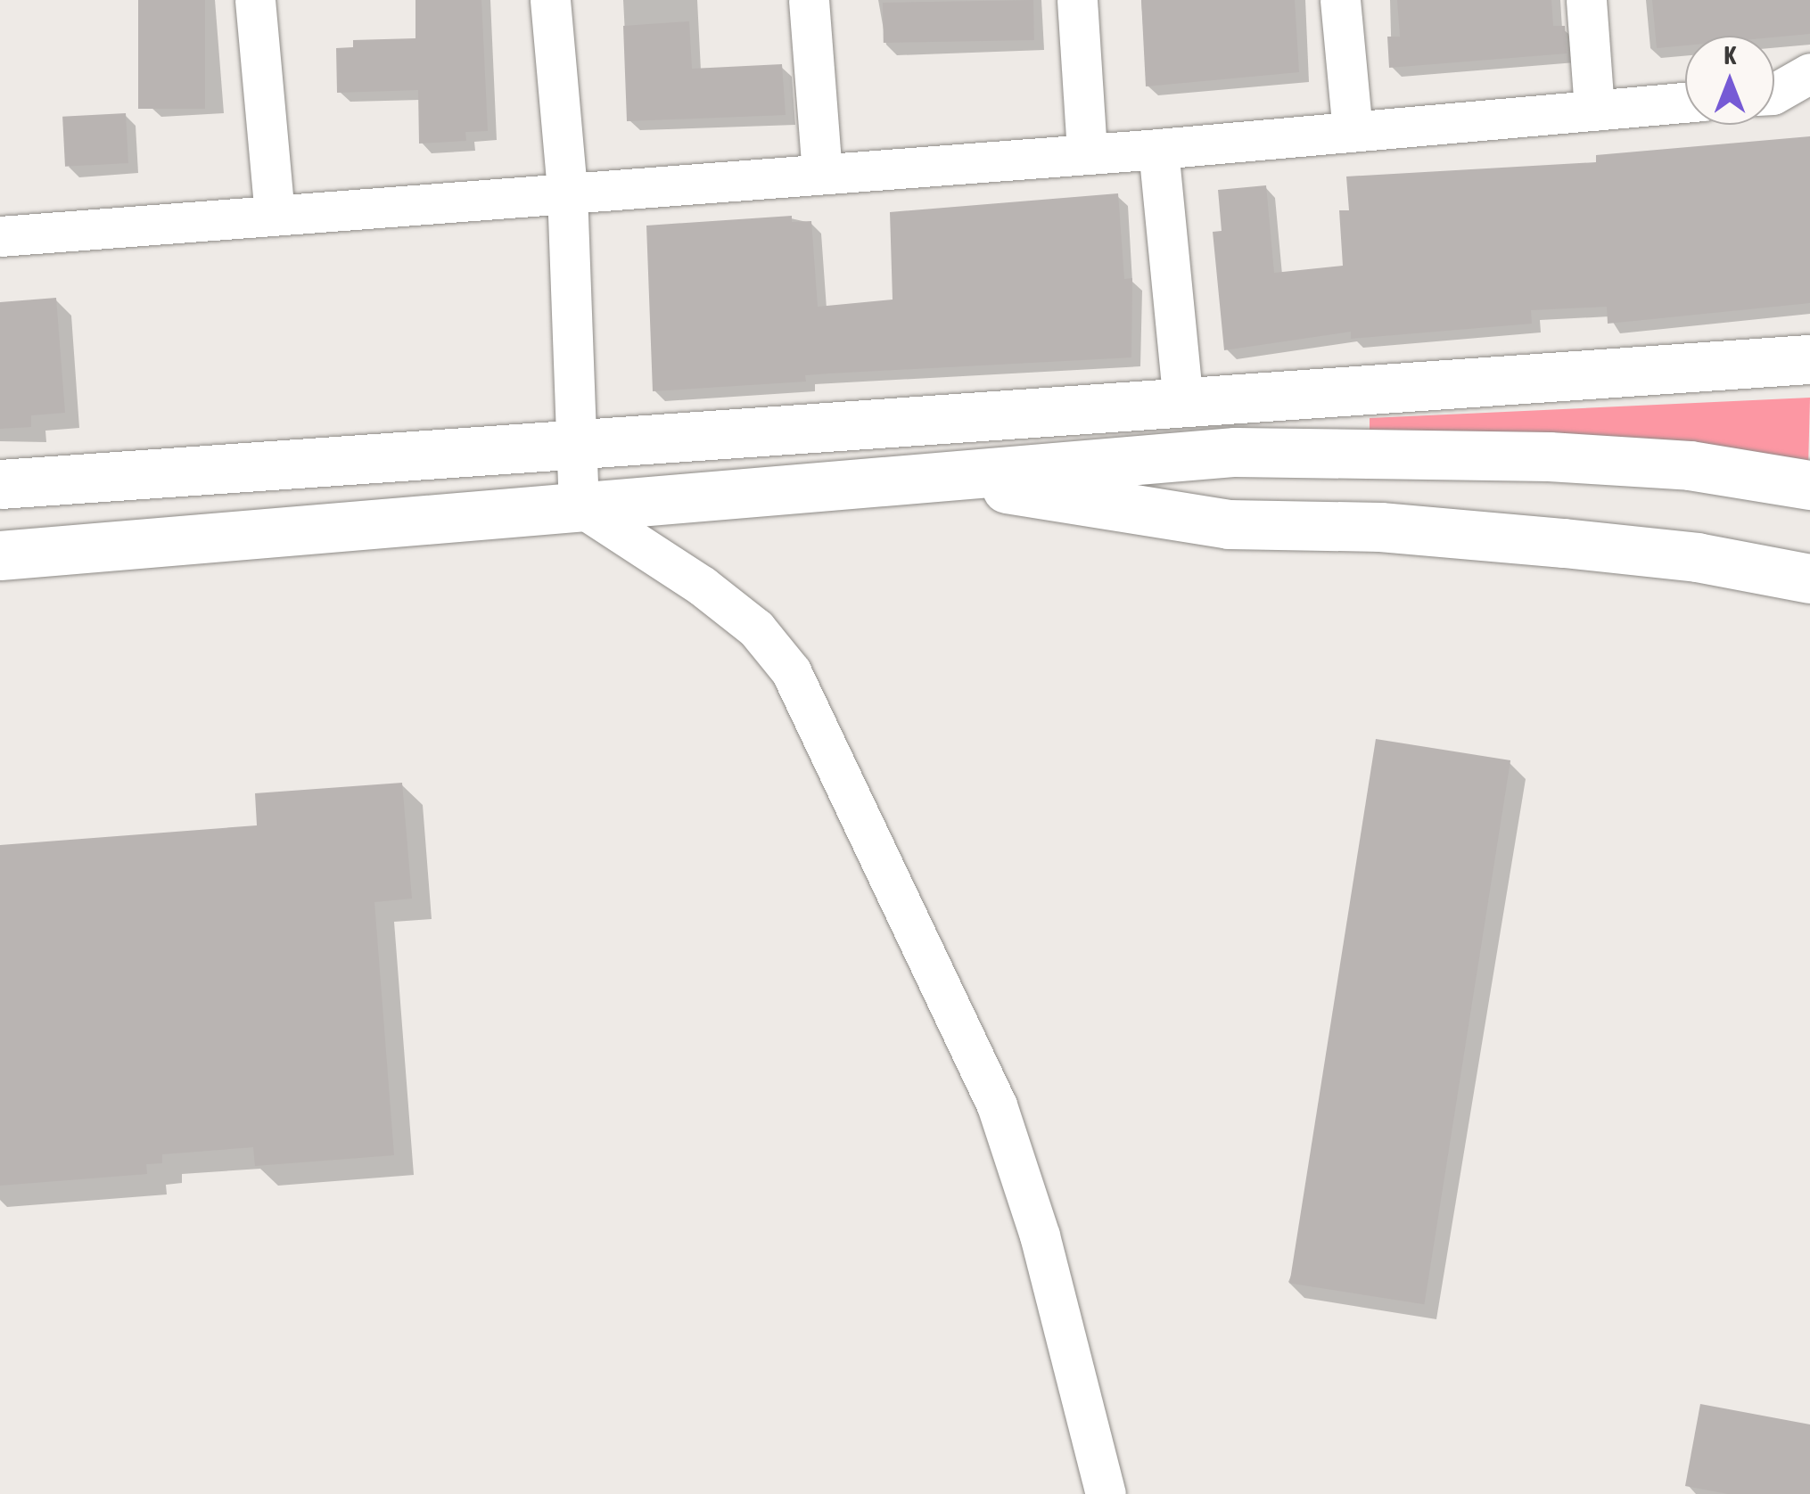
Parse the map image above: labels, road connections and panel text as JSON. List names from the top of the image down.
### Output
{
  "north": "top"
}
